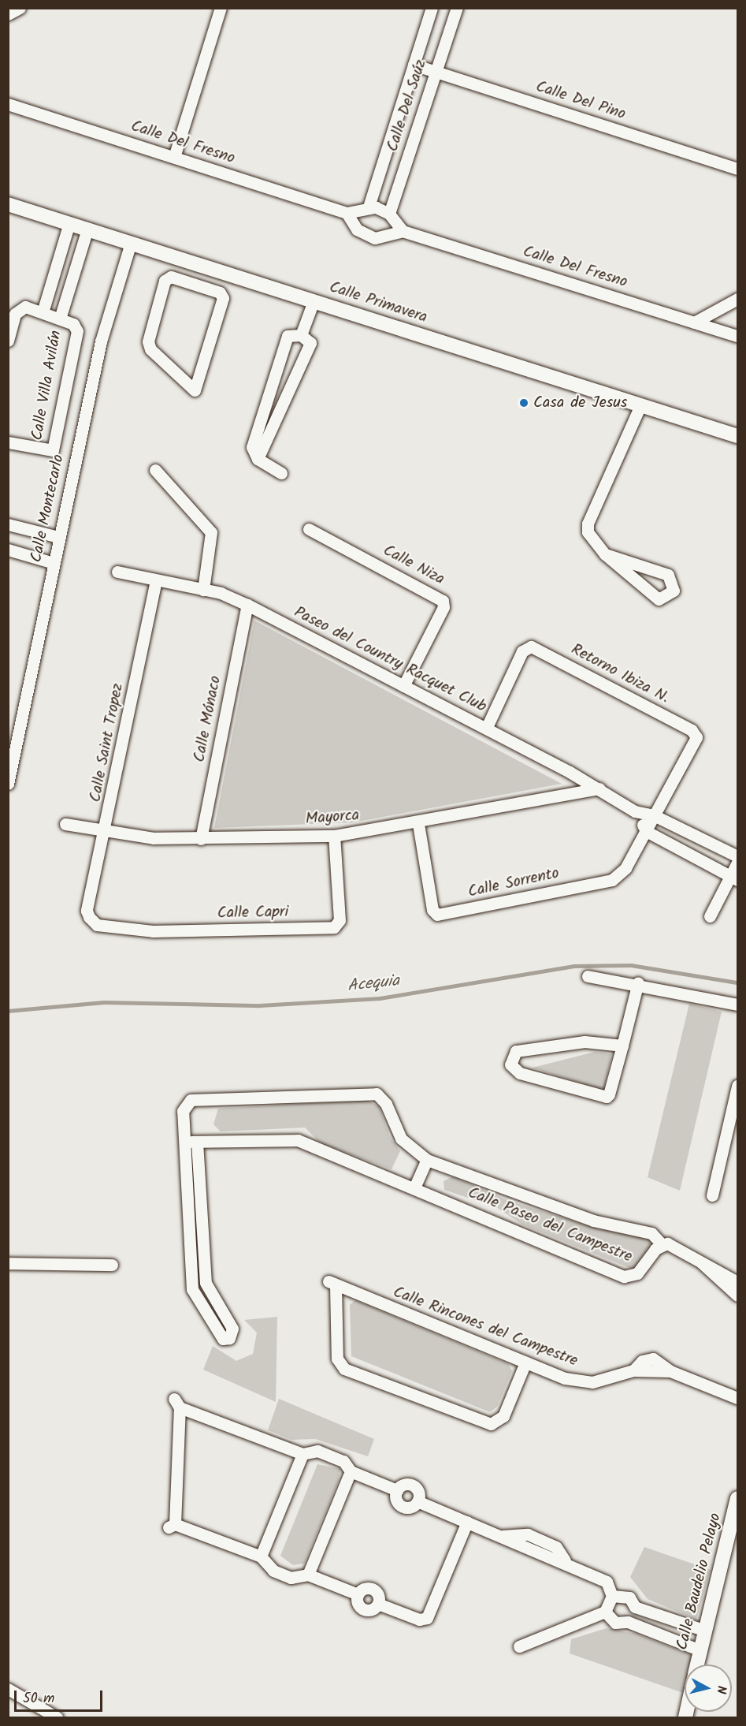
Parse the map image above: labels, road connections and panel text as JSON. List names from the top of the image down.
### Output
{
  "streets": {
    "street": [
      "Calle Del Pino",
      "Calle Del Saúz",
      "Calle Del Fresno",
      "Calle Primavera",
      "Calle Villa Avilán",
      "Calle Montecarlo",
      "Calle Niza",
      "Paseo del Country Racquet Club",
      "Retorno Ibiza N.",
      "Calle Mónaco",
      "Calle Saint Tropez",
      "Mayorca",
      "Calle Sorrento",
      "Calle Capri",
      "Calle Paseo del Campestre",
      "Calle Rincones del Campestre",
      "Calle Baudelio Pelayo"
    ]
  },
  "crossings": [
    ["Calle Del Pino", "Calle Del Saúz"],
    ["Calle Primavera", "Calle Villa Avilán"],
    ["Calle Primavera", "Calle Montecarlo"],
    ["Calle Niza", "Paseo del Country Racquet Club"],
    ["Paseo del Country Racquet Club", "Retorno Ibiza N."],
    ["Paseo del Country Racquet Club", "Calle Mónaco"],
    ["Paseo del Country Racquet Club", "Calle Saint Tropez"],
    ["Paseo del Country Racquet Club", "Mayorca"],
    ["Paseo del Country Racquet Club", "Calle Sorrento"],
    ["Retorno Ibiza N.", "Calle Sorrento"],
    ["Calle Mónaco", "Mayorca"],
    ["Calle Saint Tropez", "Mayorca"],
    ["Calle Saint Tropez", "Calle Capri"],
    ["Mayorca", "Calle Sorrento"],
    ["Mayorca", "Calle Capri"]
  ],
  "water": ["Acequia"],
  "places": ["Casa de Jesus"],
  "scale_bar": "50 m",
  "north": "right"
}
